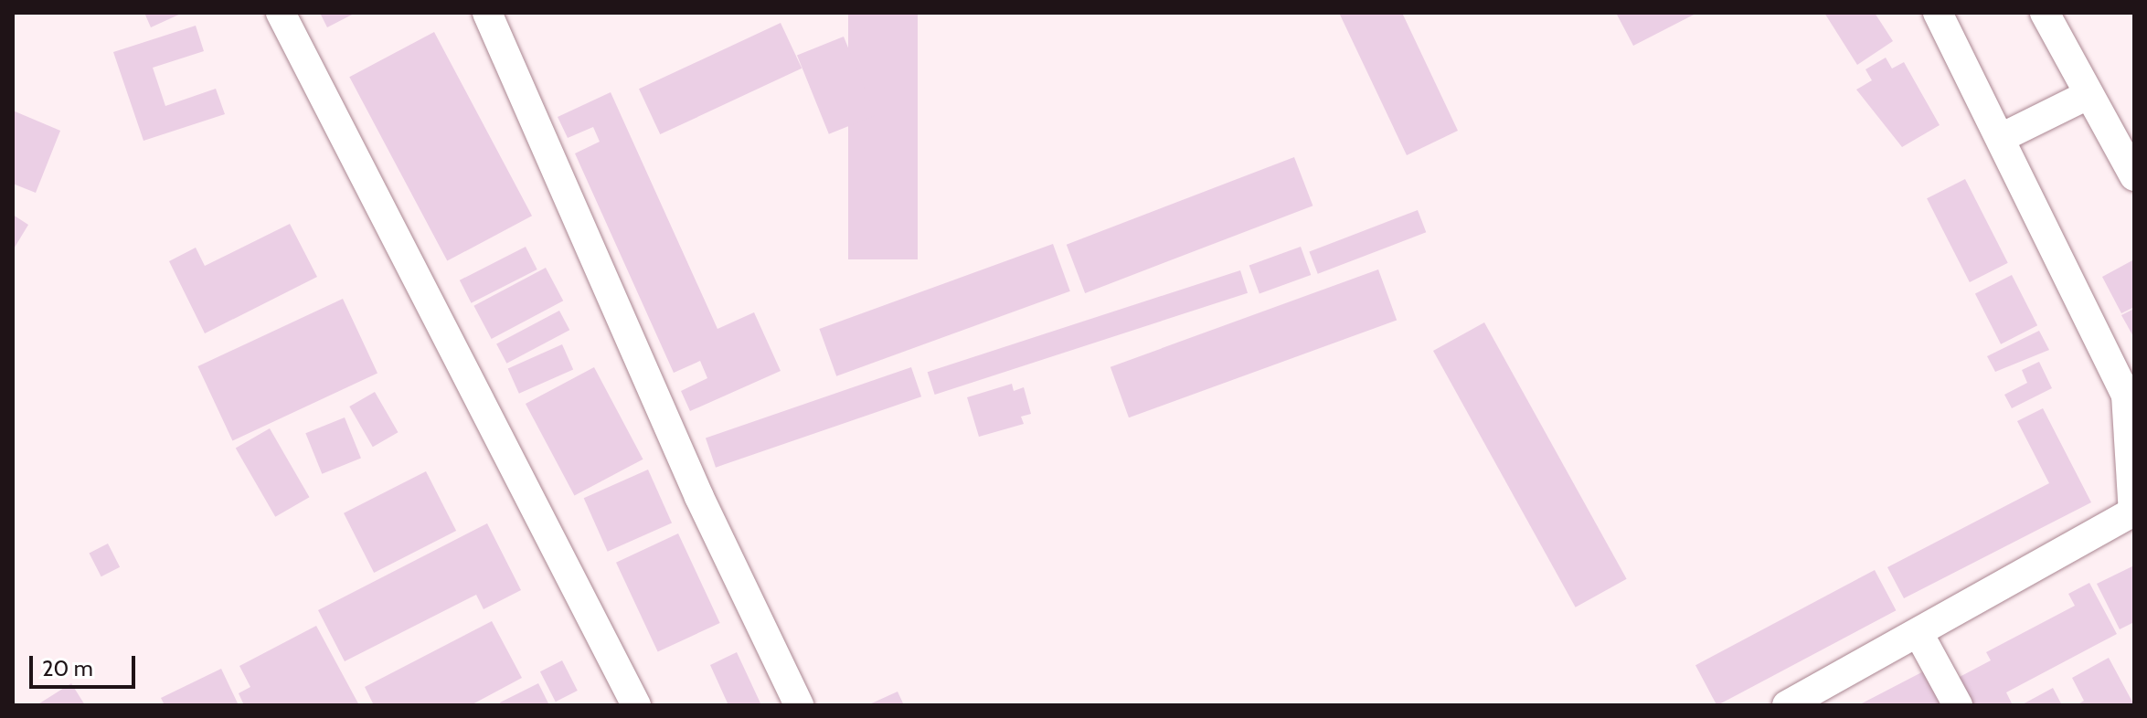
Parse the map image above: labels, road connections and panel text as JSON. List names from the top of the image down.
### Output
{
  "scale_bar": "20 m"
}
